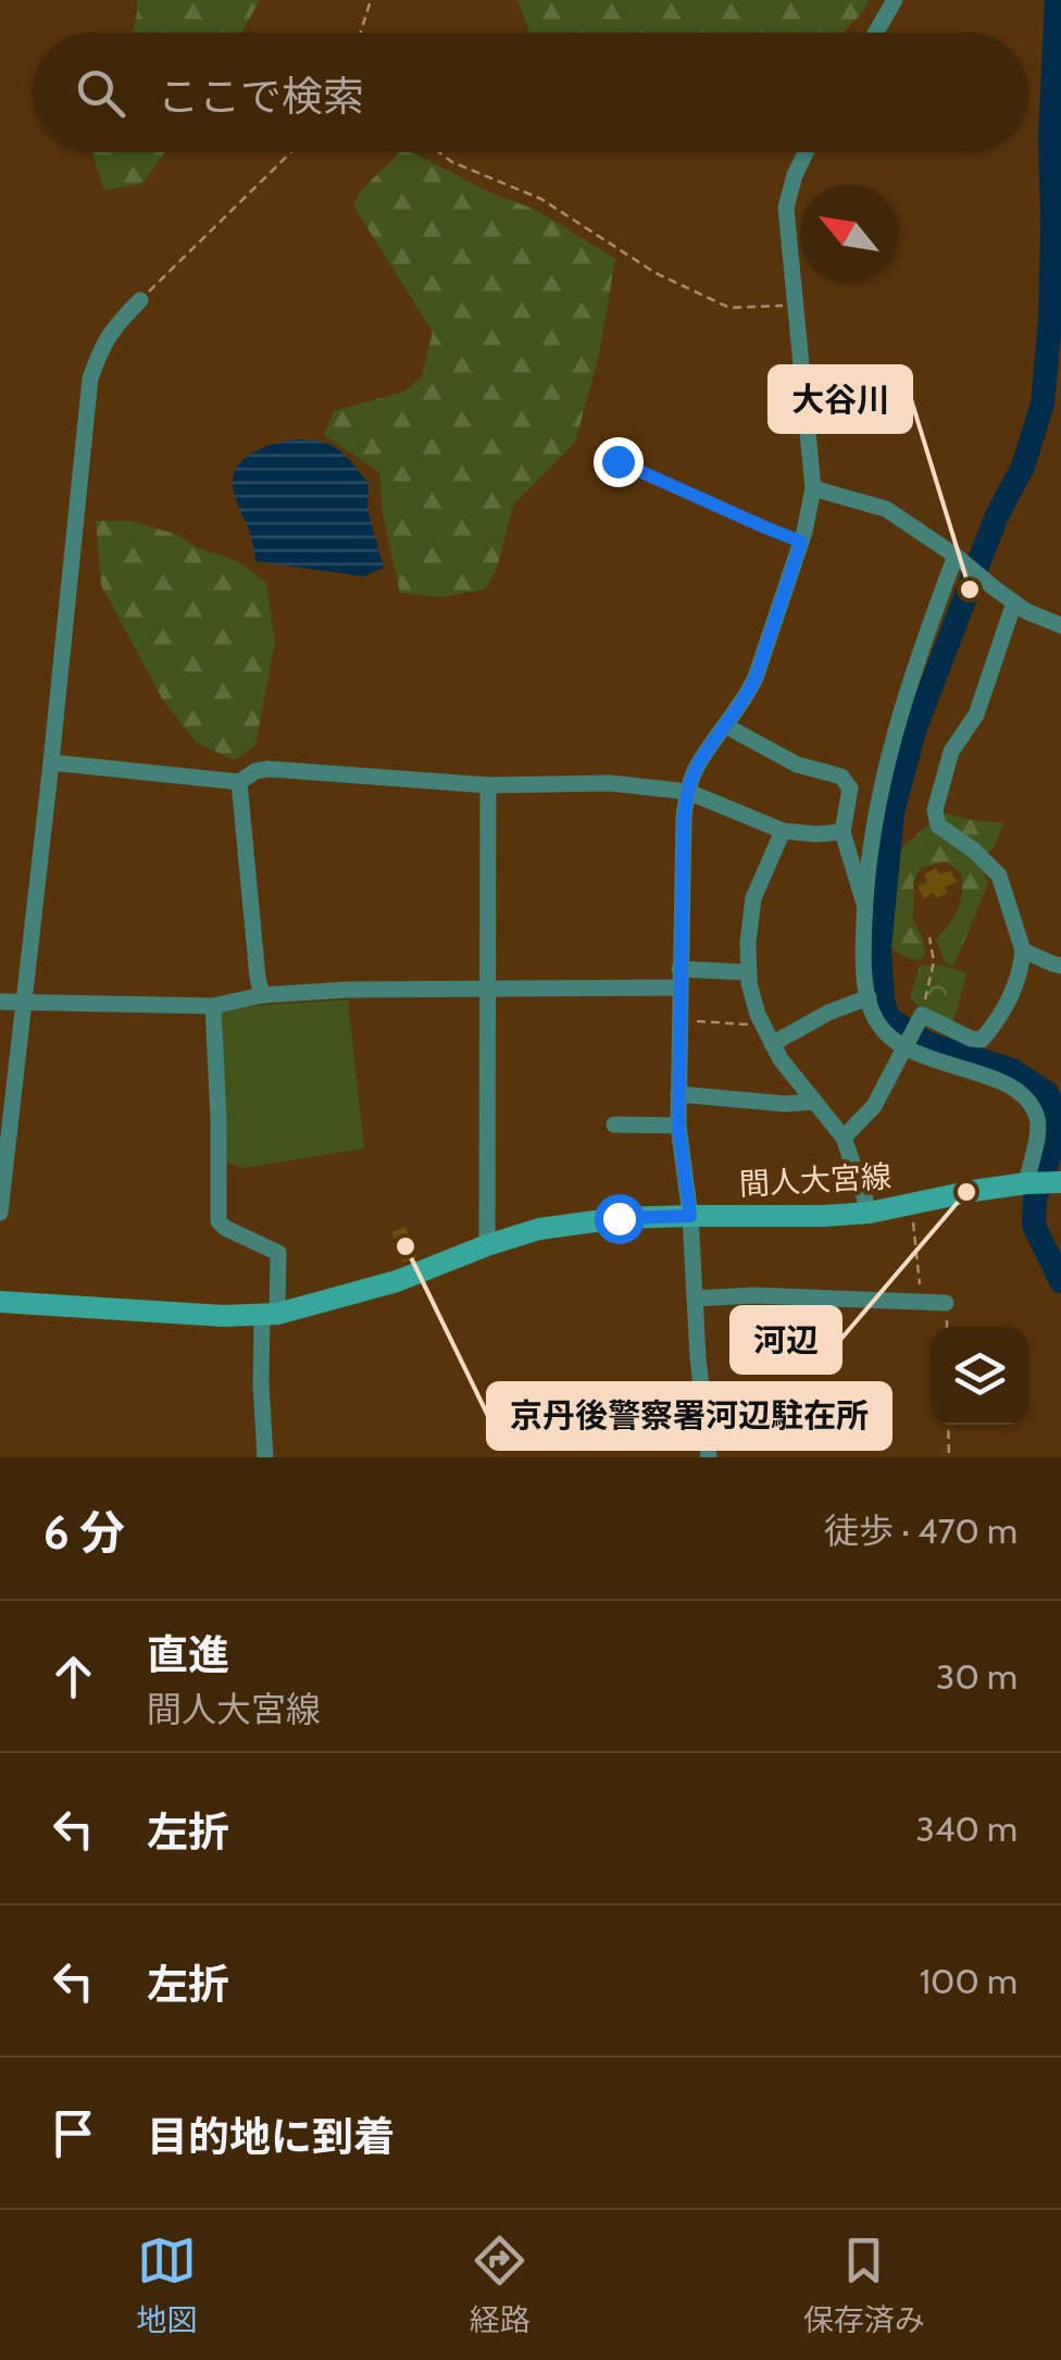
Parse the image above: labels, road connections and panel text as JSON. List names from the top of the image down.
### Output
{
  "streets": {
    "main road": ["間人大宮線"]
  },
  "places": ["大谷川", "河辺", "京丹後警察署河辺駐在所"],
  "north": "top left",
  "page": {
    "search": "ここで検索",
    "heading": ["6 分", "徒歩 · 470 m"],
    "list": [
      ["直進", "間人大宮線", "30 m"],
      ["左折", "340 m"],
      ["左折", "100 m"],
      "目的地に到着"
    ],
    "nav": ["地図", "経路", "保存済み"]
  }
}
